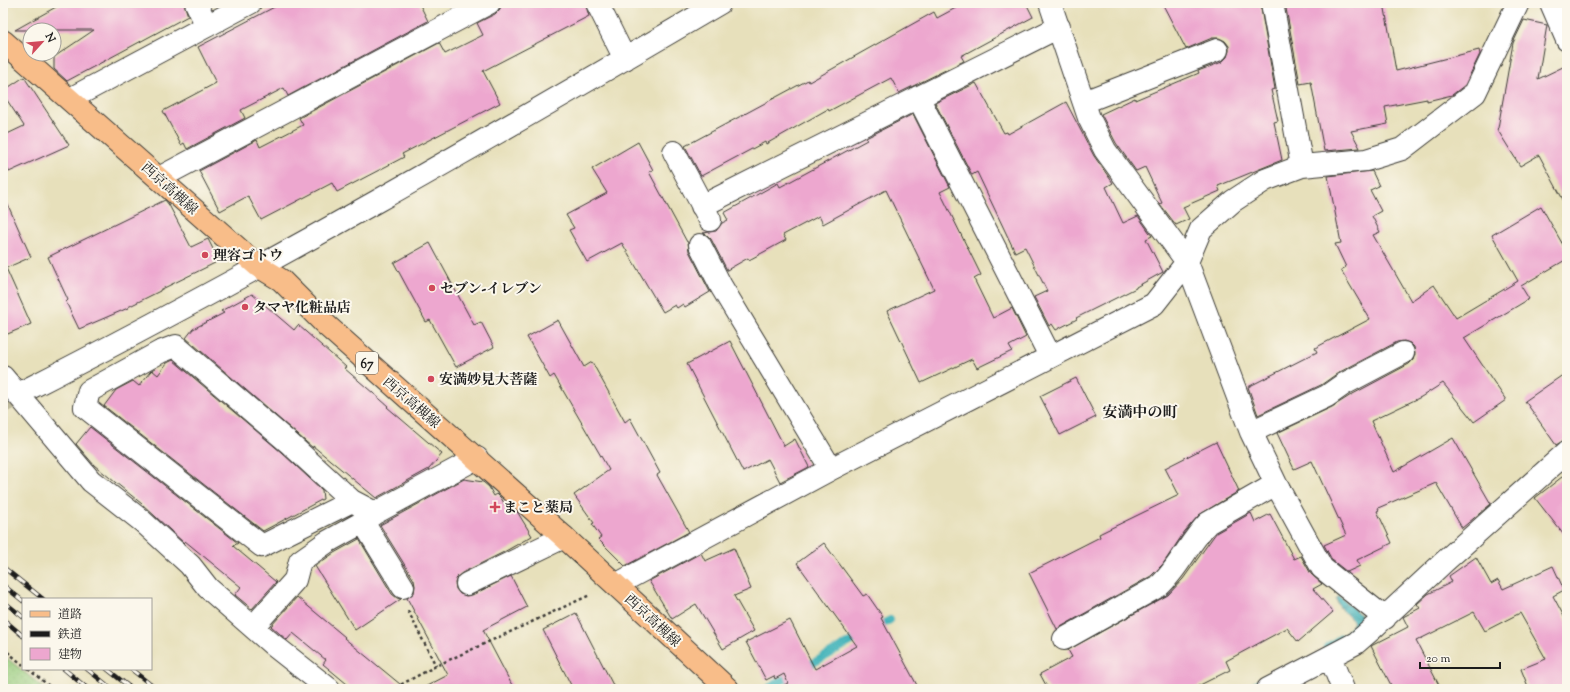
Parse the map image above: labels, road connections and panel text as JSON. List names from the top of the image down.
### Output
{
  "streets": {
    "main road": ["西京高槻線", "67"]
  },
  "districts": ["安満中の町"],
  "places": {
    "other": [
      "理容ゴトウ",
      "セブン-イレブン",
      "タマヤ化粧品店",
      "安満妙見大菩薩"
    ],
    "health": ["まこと薬局"]
  },
  "legend": ["道路", "鉄道", "建物"],
  "scale_bar": "20 m",
  "north": "top right"
}
